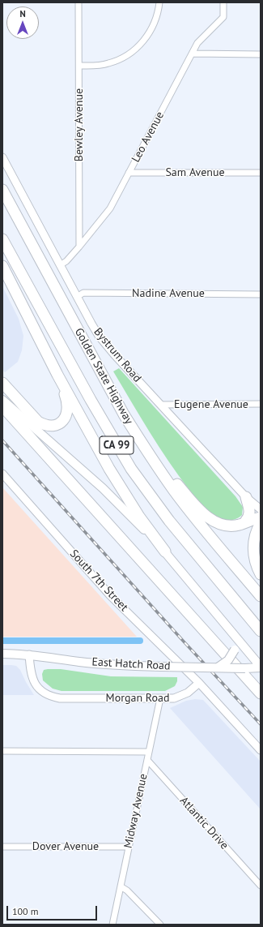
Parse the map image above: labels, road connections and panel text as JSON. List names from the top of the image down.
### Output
{
  "streets": {
    "highway": ["Golden State Highway", "CA 99"],
    "main road": ["East Hatch Road"],
    "street": [
      "Bewley Avenue",
      "Leo Avenue",
      "Sam Avenue",
      "Nadine Avenue",
      "Bystrum Road",
      "Eugene Avenue",
      "South 7th Street",
      "Morgan Road",
      "Midway Avenue",
      "Atlantic Drive",
      "Dover Avenue"
    ]
  },
  "crossings": [
    ["Bewley Avenue", "Leo Avenue"],
    ["Leo Avenue", "Sam Avenue"],
    ["Leo Avenue", "Bystrum Road"],
    ["Nadine Avenue", "Bystrum Road"],
    ["Bystrum Road", "Eugene Avenue"],
    ["South 7th Street", "Morgan Road"],
    ["East Hatch Road", "Morgan Road"],
    ["Morgan Road", "Midway Avenue"],
    ["Midway Avenue", "Atlantic Drive"],
    ["Midway Avenue", "Dover Avenue"]
  ],
  "scale_bar": "100 m",
  "north": "top"
}
